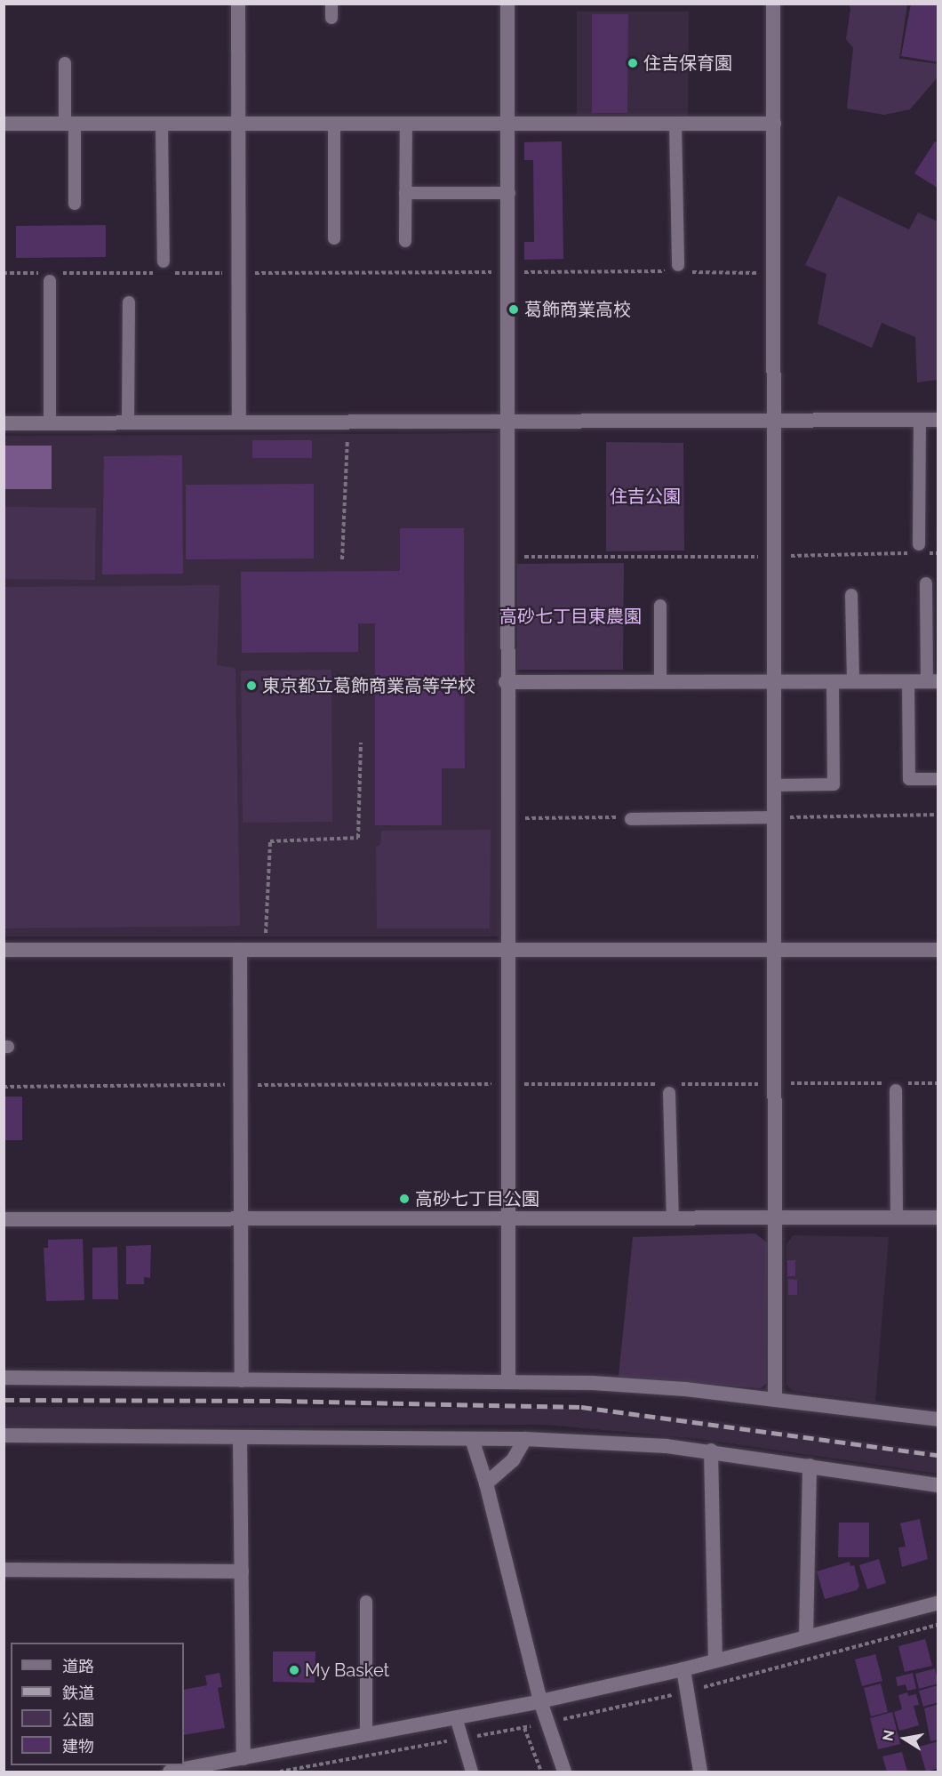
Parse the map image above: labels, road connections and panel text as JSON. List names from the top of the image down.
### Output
{
  "parks": ["住吉公園", "高砂七丁目東農園"],
  "places": [
    "住吉保育園",
    "葛飾商業高校",
    "東京都立葛飾商業高等学校",
    "高砂七丁目公園",
    "My Basket"
  ],
  "legend": [
    "道路",
    "鉄道",
    "公園",
    "建物"
  ],
  "north": "left"
}
